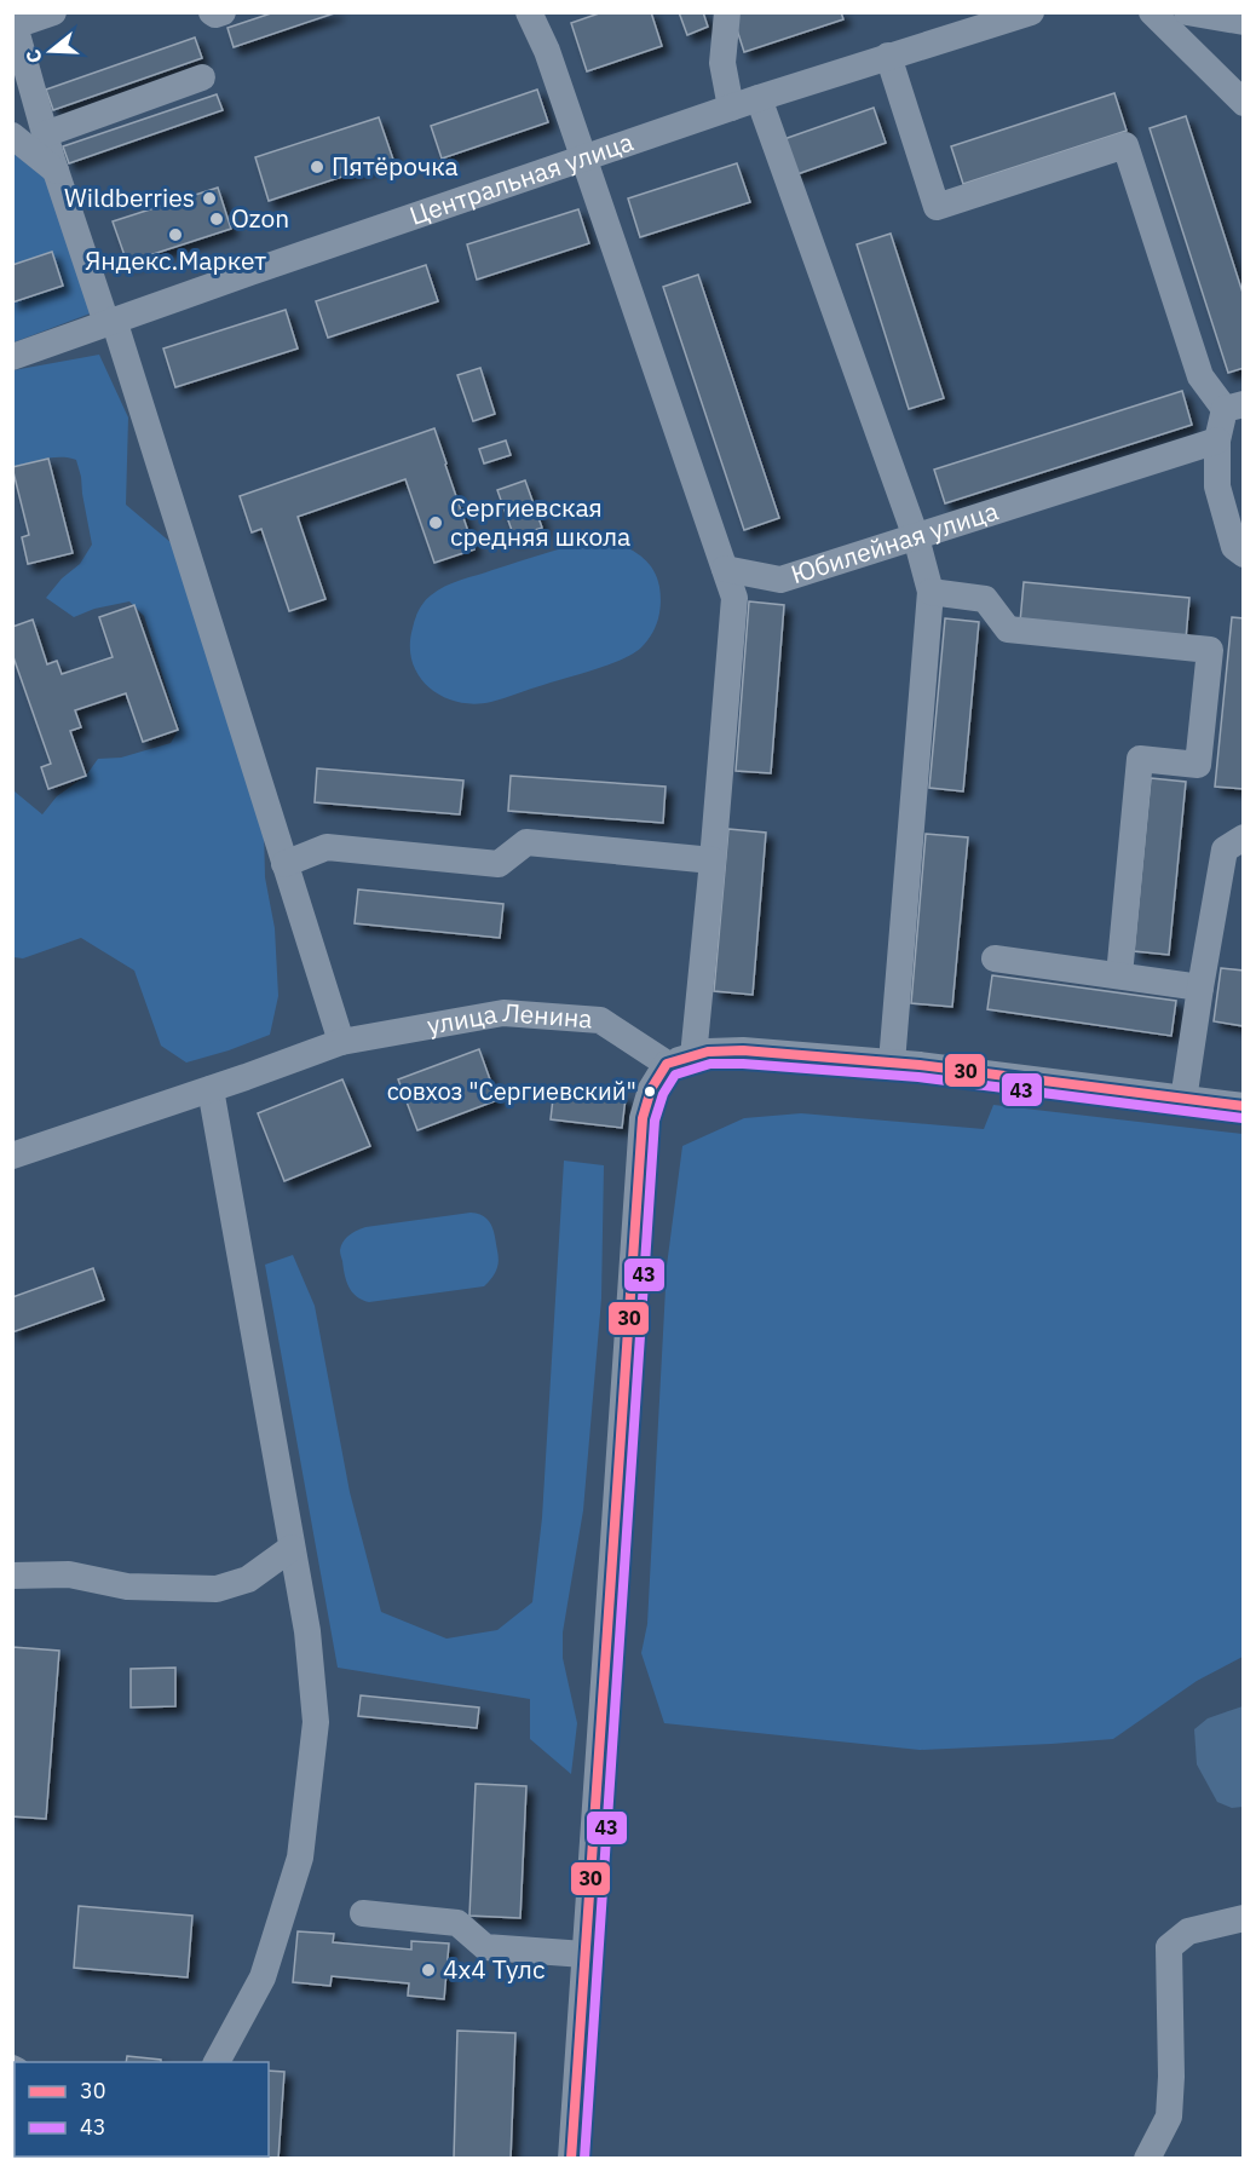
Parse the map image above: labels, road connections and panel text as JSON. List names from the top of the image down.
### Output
{
  "streets": {
    "street": ["Центральная улица", "Юбилейная улица", "улица Ленина"]
  },
  "places": [
    "Пятёрочка",
    "Wildberries",
    "Ozon",
    "Яндекс.Маркет",
    "Сергиевская средняя школа",
    "совхоз \"Сергиевский\"",
    "4x4 Тулс"
  ],
  "lines": ["transit line 30", "transit line 43"],
  "legend": ["30", "43"],
  "north": "left"
}
